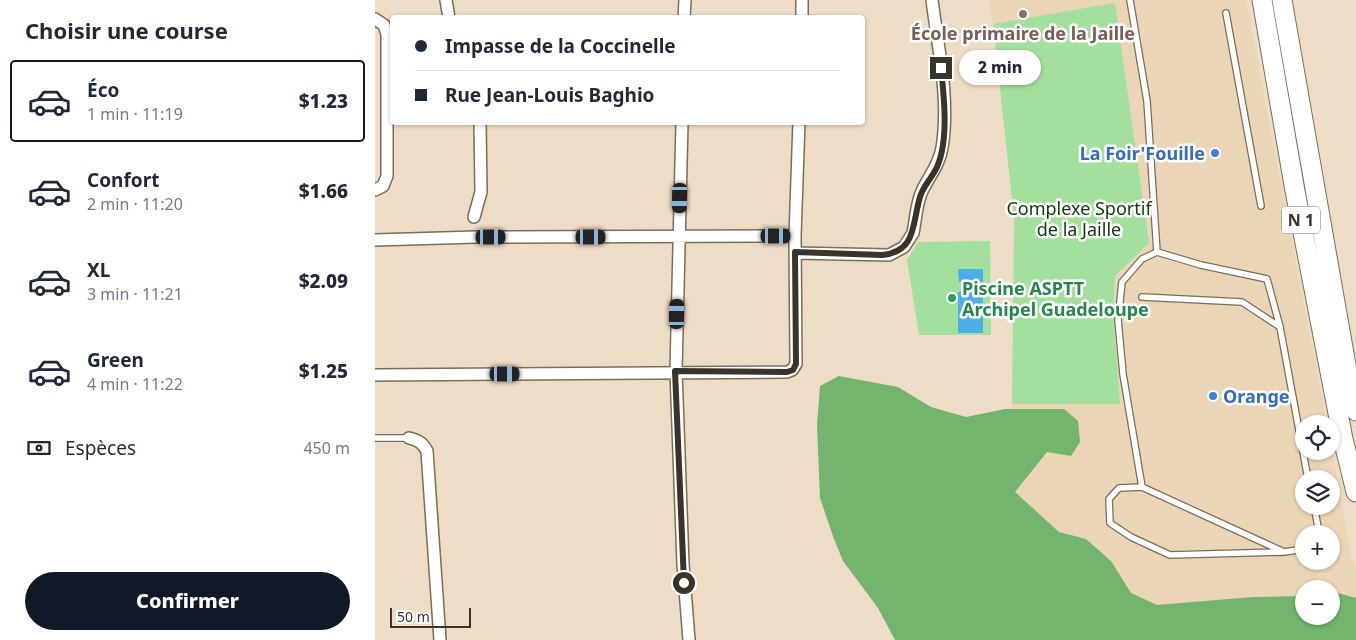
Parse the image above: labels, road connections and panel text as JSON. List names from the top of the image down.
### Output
{
  "streets": {
    "highway": ["N 1"]
  },
  "parks": ["Complexe Sportif de la Jaille"],
  "places": [
    "École primaire de la Jaille",
    "La Foir'Fouille",
    "Piscine ASPTT Archipel Guadeloupe",
    "Orange"
  ],
  "scale_bar": "50 m",
  "page": {
    "heading": "Choisir une course",
    "banner": ["Impasse de la Coccinelle", "Rue Jean-Louis Baghio"],
    "bubble": "2 min",
    "list": [
      {
        "name": "Éco",
        "note": "1 min · 11:19",
        "value": "$1.23"
      },
      {
        "name": "Confort",
        "note": "2 min · 11:20",
        "value": "$1.66"
      },
      {
        "name": "XL",
        "note": "3 min · 11:21",
        "value": "$2.09"
      },
      {
        "name": "Green",
        "note": "4 min · 11:22",
        "value": "$1.25"
      }
    ],
    "map_buttons": ["+", "−"],
    "pay": ["Espèces", "450 m"],
    "buttons": "Confirmer",
    "scale": "50 m"
  }
}
